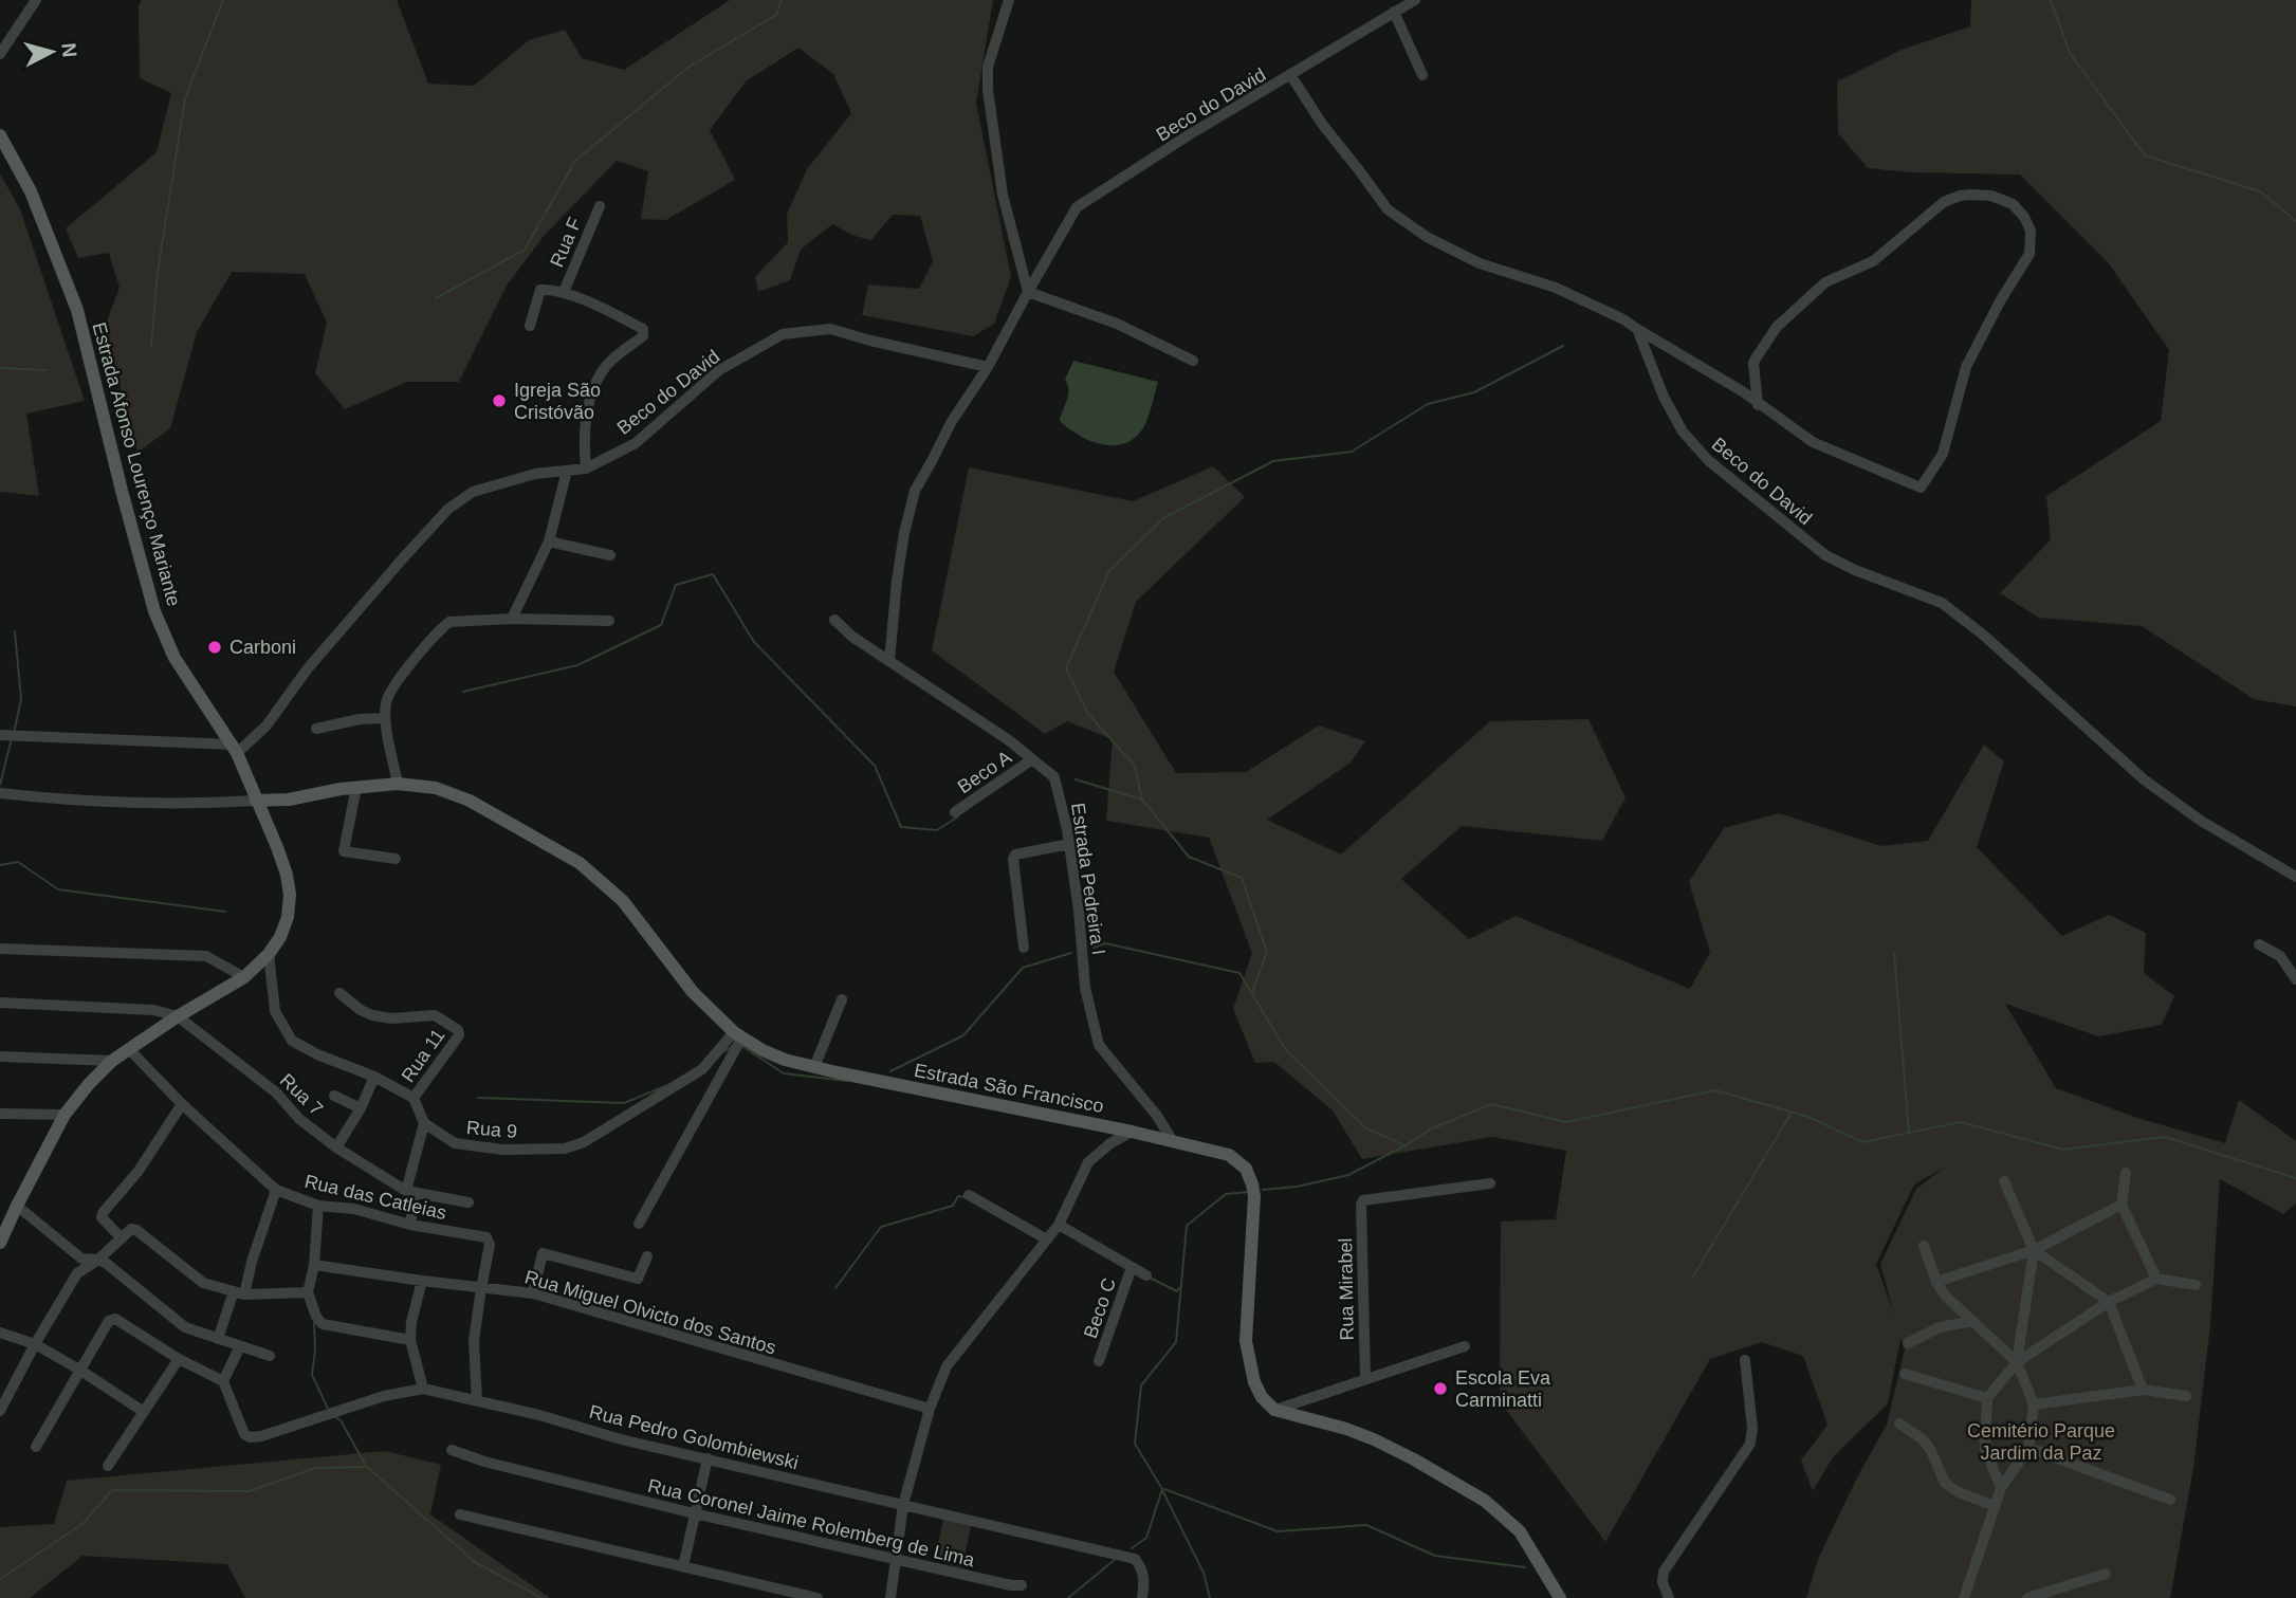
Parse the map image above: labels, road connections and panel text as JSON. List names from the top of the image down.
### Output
{
  "streets": {
    "main road": ["Estrada Afonso Lourenço Mariante", "Estrada São Francisco"],
    "street": [
      "Beco do David",
      "Rua F",
      "Beco A",
      "Estrada Pedreira I",
      "Rua 11",
      "Rua 7",
      "Rua 9",
      "Rua das Catleias",
      "Rua Mirabel",
      "Beco C",
      "Rua Miguel Olvicto dos Santos",
      "Rua Pedro Golombiewski",
      "Rua Coronel Jaime Rolemberg de Lima"
    ]
  },
  "crossings": [
    ["Beco do David", "Estrada Afonso Lourenço Mariante"],
    ["Estrada Afonso Lourenço Mariante", "Estrada São Francisco"],
    ["Estrada Afonso Lourenço Mariante", "Rua 7"],
    ["Estrada Afonso Lourenço Mariante", "Rua das Catleias"],
    ["Beco A", "Estrada Pedreira I"],
    ["Estrada Pedreira I", "Estrada São Francisco"],
    ["Estrada São Francisco", "Rua 9"],
    ["Rua das Catleias", "Rua Miguel Olvicto dos Santos"]
  ],
  "parks": ["Cemitério Parque Jardim da Paz"],
  "places": ["Igreja São Cristóvão", "Carboni", "Escola Eva Carminatti"],
  "north": "right"
}
